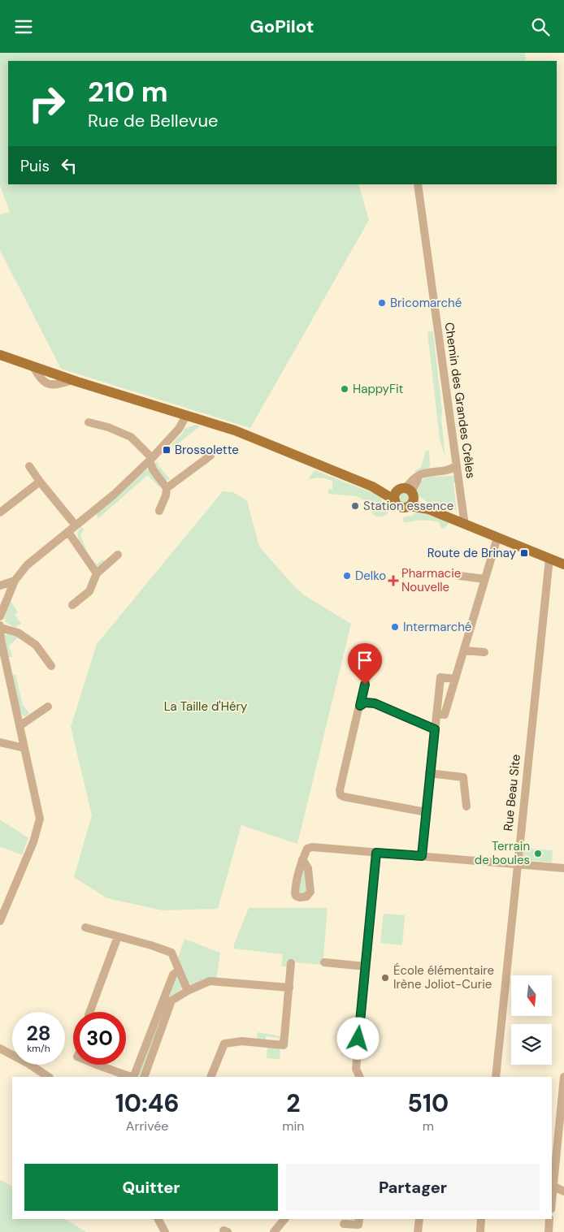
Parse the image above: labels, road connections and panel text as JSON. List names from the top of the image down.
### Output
{
  "streets": {
    "street": ["Chemin des Grandes Crêles", "Rue Beau Site"]
  },
  "parks": ["La Taille d'Héry"],
  "places": {
    "other": [
      "Bricomarché",
      "HappyFit",
      "Station essence",
      "Delko",
      "Intermarché",
      "Terrain de boules",
      "École élémentaire Irène Joliot-Curie"
    ],
    "transit": ["Brossolette", "Route de Brinay"],
    "health": ["Pharmacie Nouvelle"]
  },
  "north": "bottom",
  "page": {
    "header": "GoPilot",
    "turn": ["210 m", "Rue de Bellevue"],
    "then": "Puis",
    "speed": "28 km/h",
    "limit": "30",
    "eta": [
      "10:46",
      "Arrivée",
      "2",
      "min",
      "510",
      "m"
    ],
    "buttons": ["Quitter", "Partager"]
  }
}
